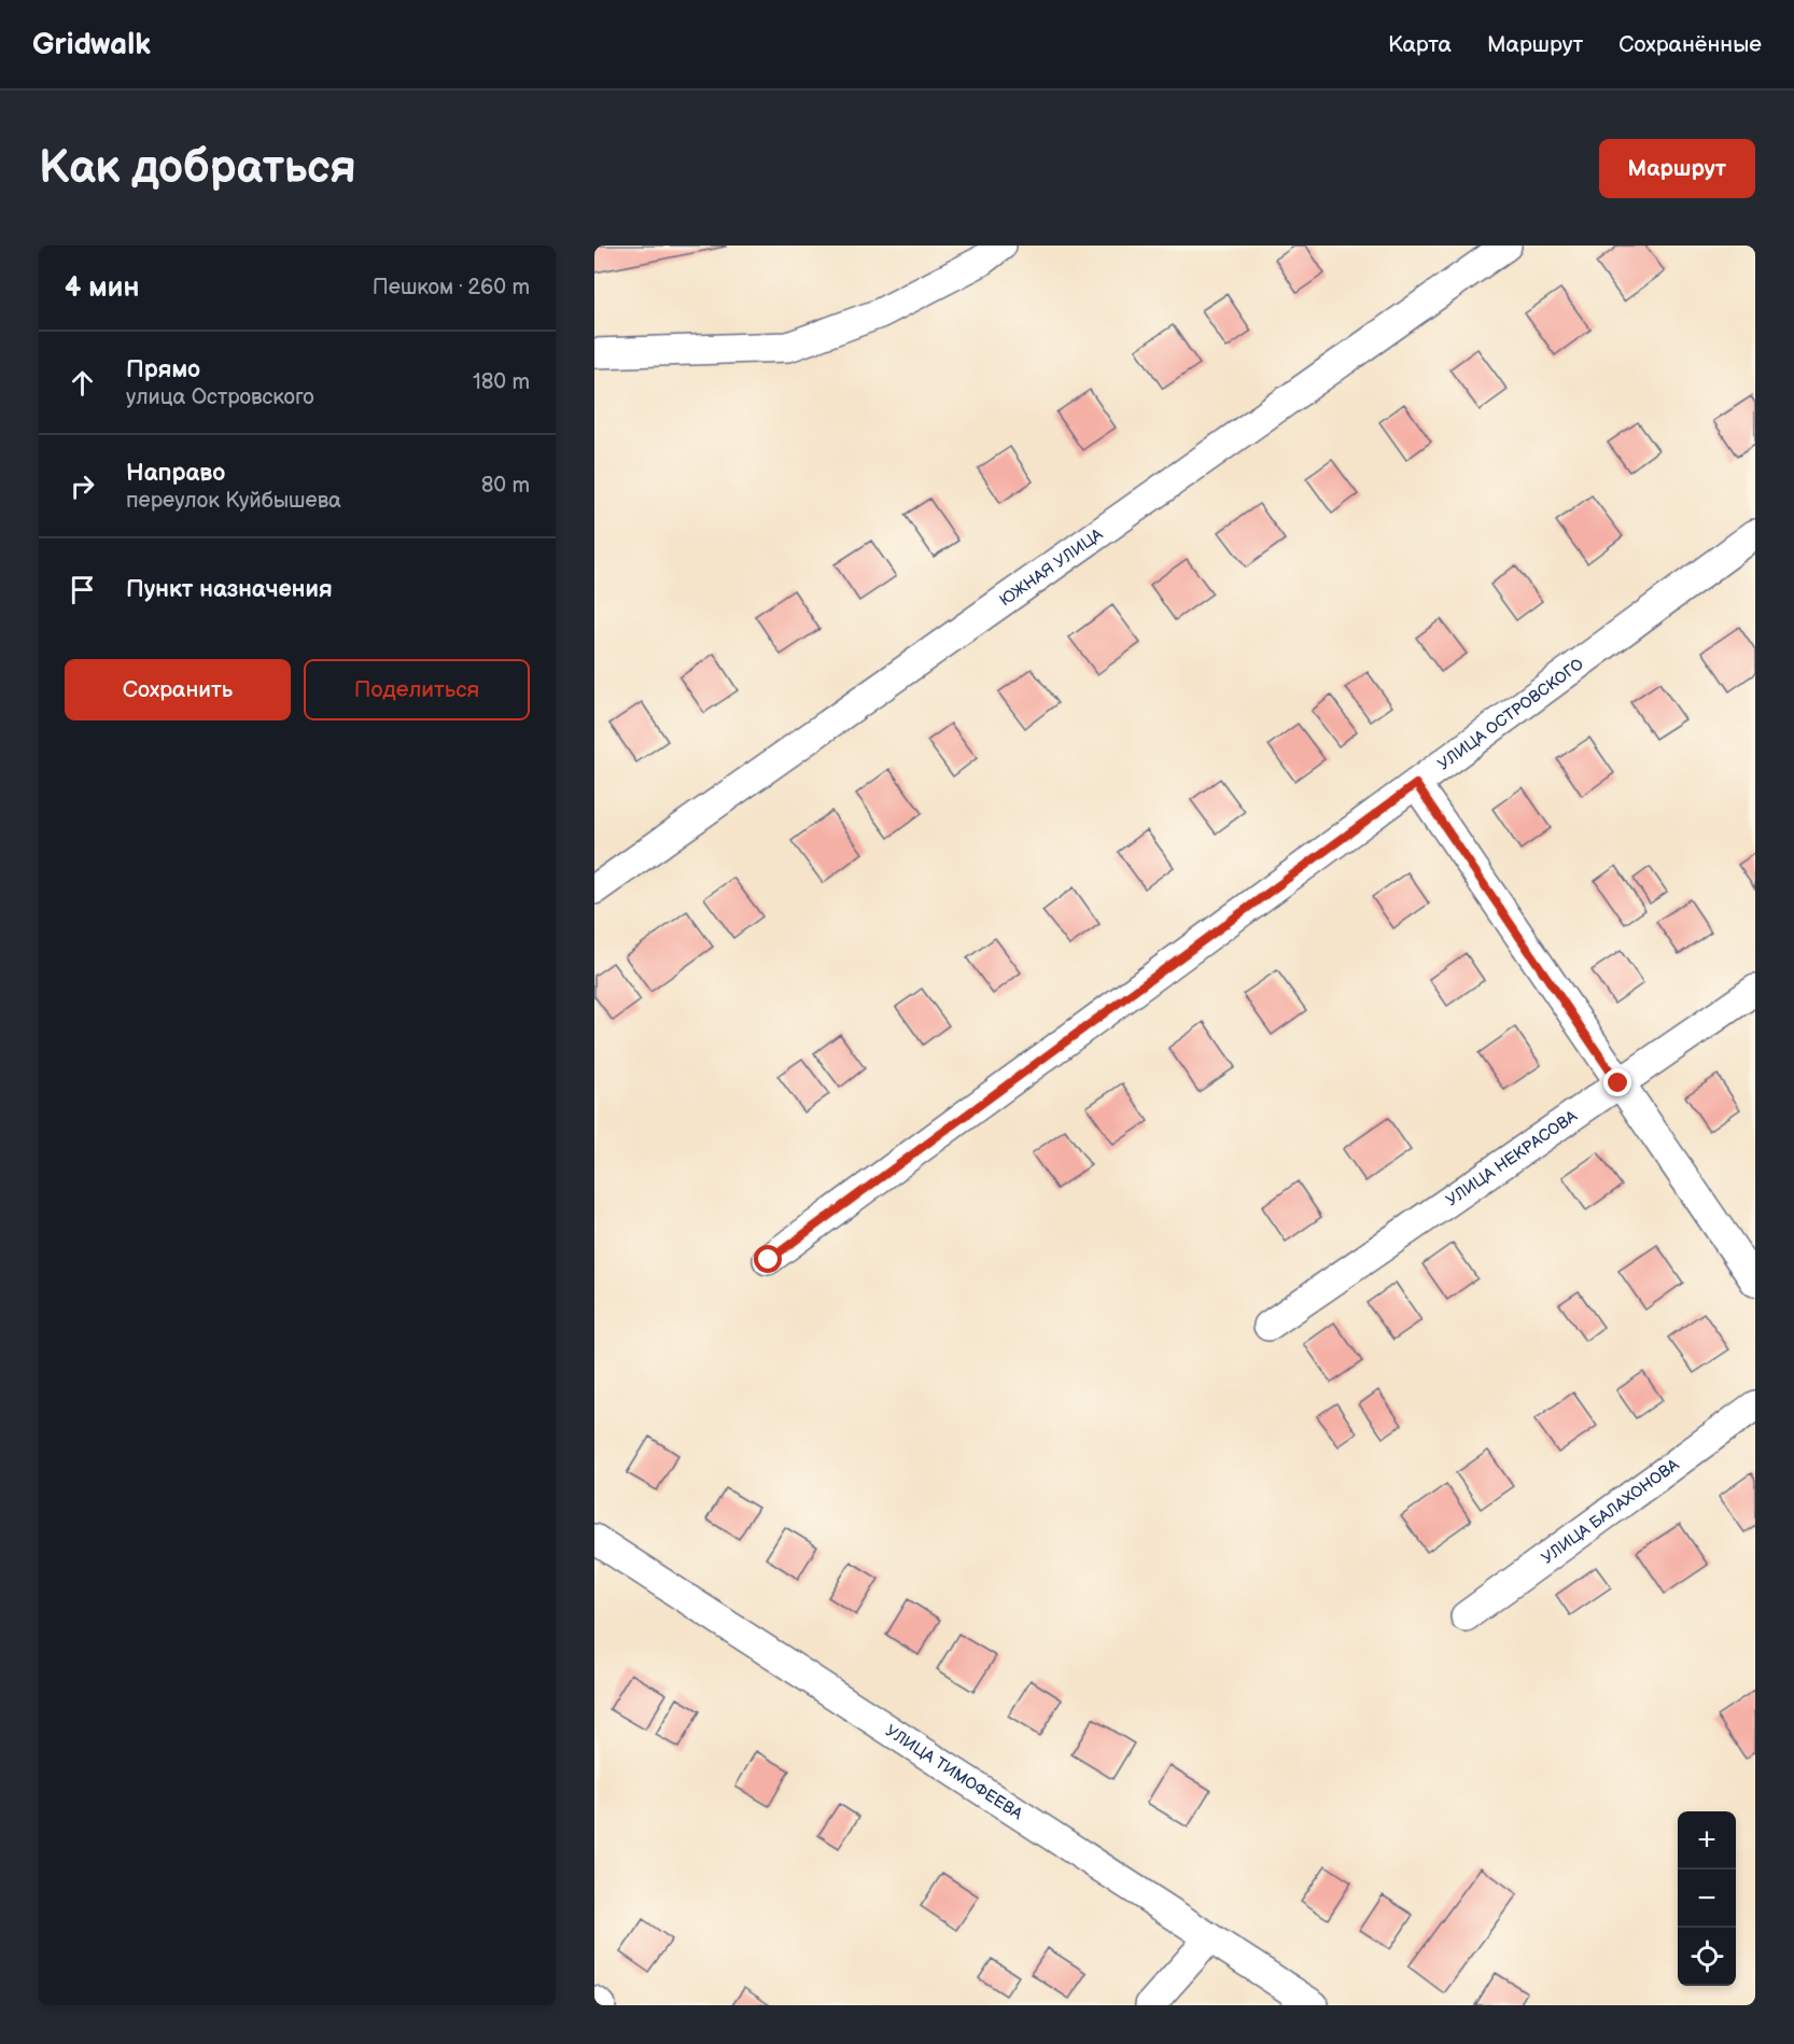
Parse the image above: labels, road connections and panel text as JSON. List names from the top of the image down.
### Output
{
  "streets": {
    "street": [
      "ЮЖНАЯ УЛИЦА",
      "УЛИЦА ОСТРОВСКОГО",
      "УЛИЦА НЕКРАСОВА",
      "УЛИЦА БАЛАХОНОВА",
      "УЛИЦА ТИМОФЕЕВА"
    ]
  },
  "page": {
    "header": "Gridwalk",
    "nav": ["Карта", "Маршрут", "Сохранённые"],
    "buttons": [
      "Маршрут",
      ["Сохранить", "Поделиться"]
    ],
    "title": "Как добраться",
    "heading": ["4 мин", "Пешком · 260 m"],
    "list": [
      ["Прямо", "улица Островского", "180 m"],
      ["Направо", "переулок Куйбышева", "80 m"],
      "Пункт назначения"
    ],
    "map_buttons": ["+", "−"]
  }
}
